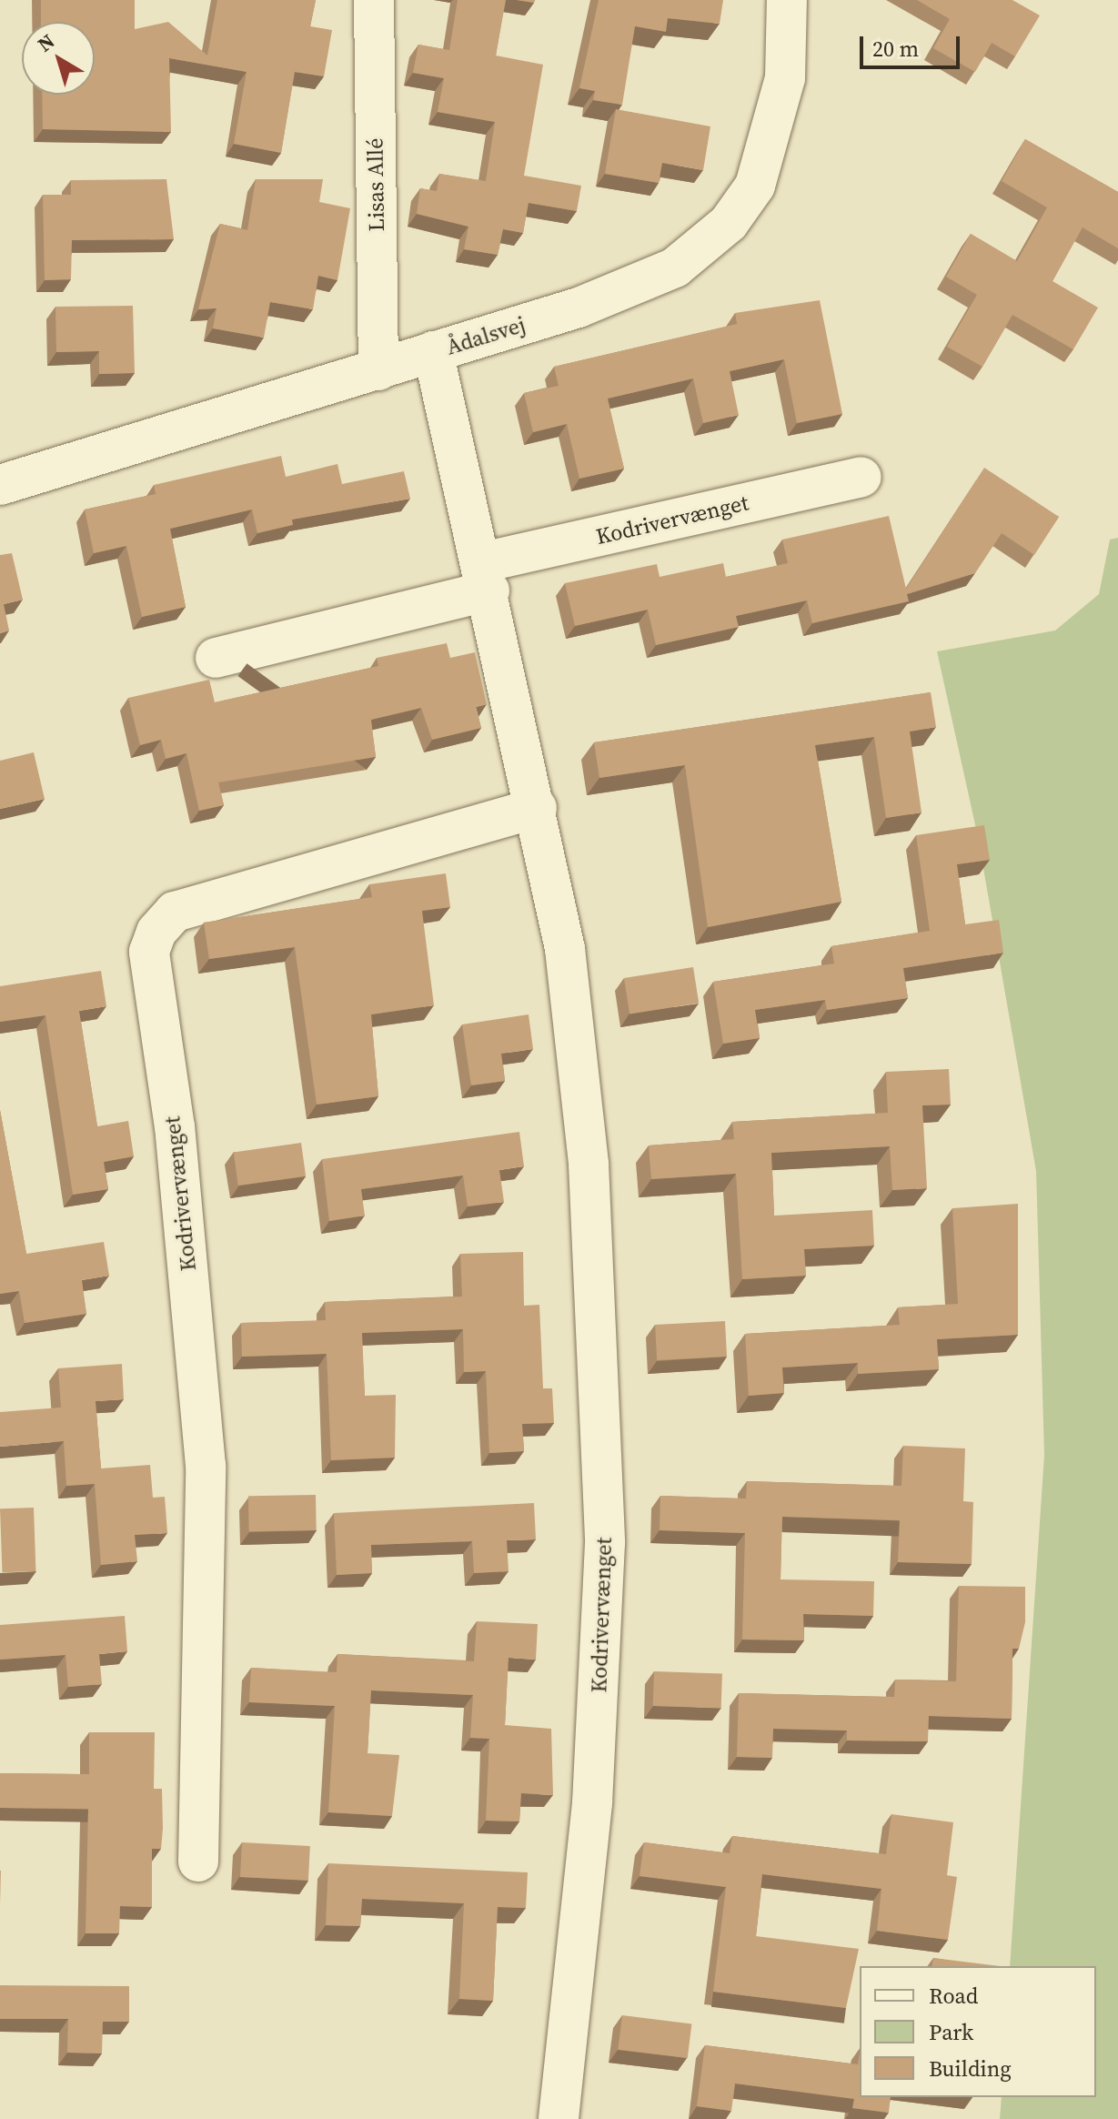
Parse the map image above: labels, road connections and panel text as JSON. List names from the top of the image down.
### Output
{
  "streets": {
    "street": ["Lisas Allé", "Ådalsvej", "Kodrivervænget"]
  },
  "crossings": [
    ["Lisas Allé", "Ådalsvej"],
    ["Ådalsvej", "Kodrivervænget"]
  ],
  "legend": ["Road", "Park", "Building"],
  "scale_bar": "20 m",
  "north": "top left"
}
